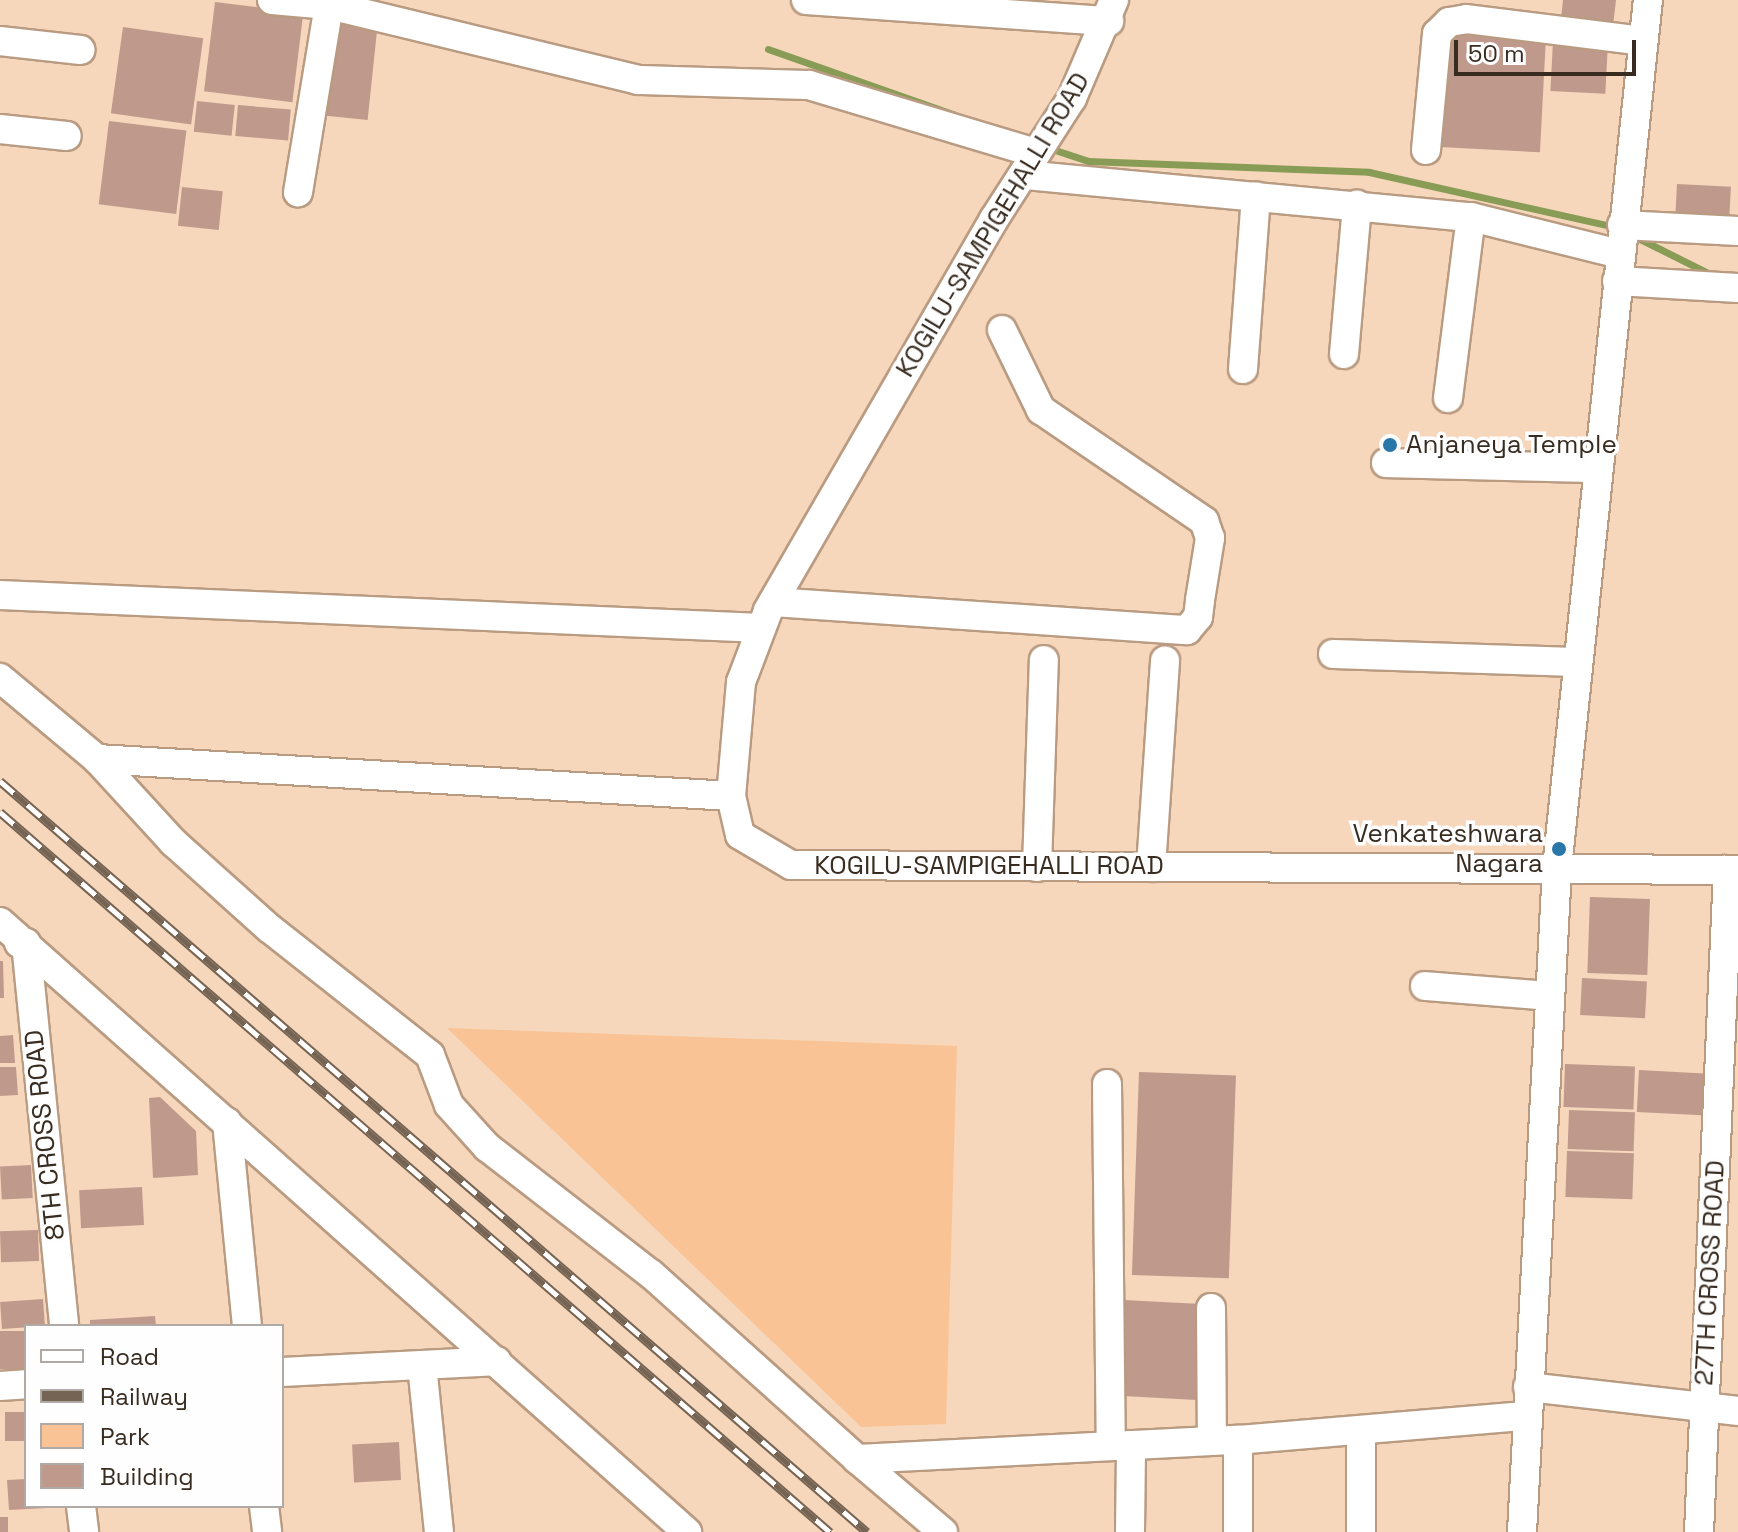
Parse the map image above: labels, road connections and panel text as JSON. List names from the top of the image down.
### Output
{
  "streets": {
    "street": ["KOGILU-SAMPIGEHALLI ROAD", "8TH CROSS ROAD", "27TH CROSS ROAD"]
  },
  "crossings": [
    ["KOGILU-SAMPIGEHALLI ROAD", "27TH CROSS ROAD"]
  ],
  "places": ["Anjaneya Temple", "Venkateshwara Nagara"],
  "legend": [
    "Road",
    "Railway",
    "Park",
    "Building"
  ],
  "scale_bar": "50 m"
}
